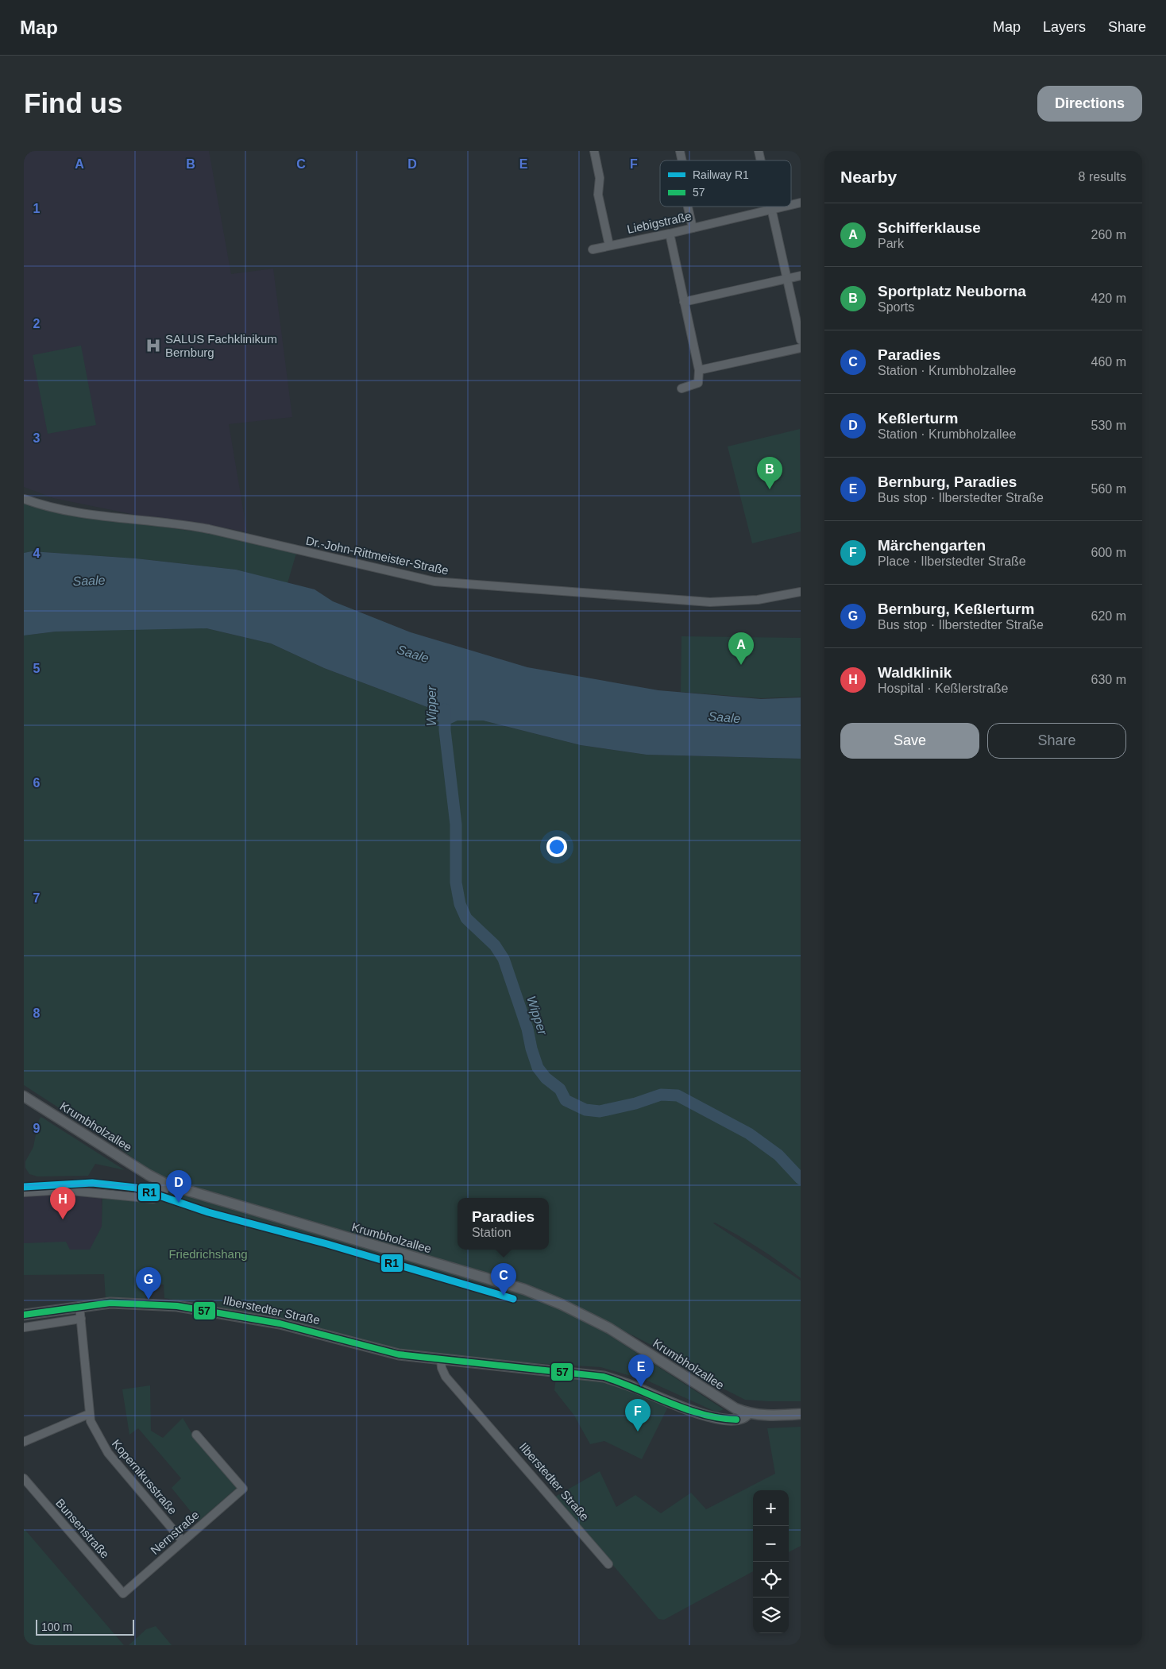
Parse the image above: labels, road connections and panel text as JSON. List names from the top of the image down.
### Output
{
  "streets": {
    "street": [
      "Liebigstraße",
      "Dr.-John-Rittmeister-Straße",
      "Krumbholzallee",
      "Ilberstedter Straße",
      "Kopernikusstraße",
      "Bunsenstraße",
      "Nernstraße"
    ]
  },
  "crossings": [
    ["Krumbholzallee", "Ilberstedter Straße"],
    ["Ilberstedter Straße", "Kopernikusstraße"],
    ["Kopernikusstraße", "Nernstraße"],
    ["Bunsenstraße", "Nernstraße"]
  ],
  "water": ["Saale", "Wipper"],
  "parks": ["Friedrichshang"],
  "places": {
    "hospital": ["SALUS Fachklinikum Bernburg"]
  },
  "lines": ["rail line R1", "transit line 57"],
  "legend": ["Railway R1", "57"],
  "scale_bar": "100 m",
  "page": {
    "header": "Map",
    "nav": ["Map", "Layers", "Share"],
    "buttons": [
      "Directions",
      ["Save", "Share"]
    ],
    "title": "Find us",
    "heading": ["Nearby", "8 results"],
    "list": [
      {
        "mark": "A",
        "name": "Schifferklause",
        "note": "Park",
        "value": "260 m"
      },
      {
        "mark": "B",
        "name": "Sportplatz Neuborna",
        "note": "Sports",
        "value": "420 m"
      },
      {
        "mark": "C",
        "name": "Paradies",
        "note": "Station · Krumbholzallee",
        "value": "460 m"
      },
      {
        "mark": "D",
        "name": "Keßlerturm",
        "note": "Station · Krumbholzallee",
        "value": "530 m"
      },
      {
        "mark": "E",
        "name": "Bernburg, Paradies",
        "note": "Bus stop · Ilberstedter Straße",
        "value": "560 m"
      },
      {
        "mark": "F",
        "name": "Märchengarten",
        "note": "Place · Ilberstedter Straße",
        "value": "600 m"
      },
      {
        "mark": "G",
        "name": "Bernburg, Keßlerturm",
        "note": "Bus stop · Ilberstedter Straße",
        "value": "620 m"
      },
      {
        "mark": "H",
        "name": "Waldklinik",
        "note": "Hospital · Keßlerstraße",
        "value": "630 m"
      }
    ],
    "pins": [
      "B",
      "A",
      "D",
      "H",
      "C",
      "G",
      "E",
      "F"
    ],
    "popup": ["Paradies", "Station"],
    "map_buttons": ["+", "−"],
    "scale": "100 m"
  },
  "grid": {
    "columns": [
      "A",
      "B",
      "C",
      "D",
      "E",
      "F"
    ],
    "rows": [
      "1",
      "2",
      "3",
      "4",
      "5",
      "6",
      "7",
      "8",
      "9"
    ]
  }
}
